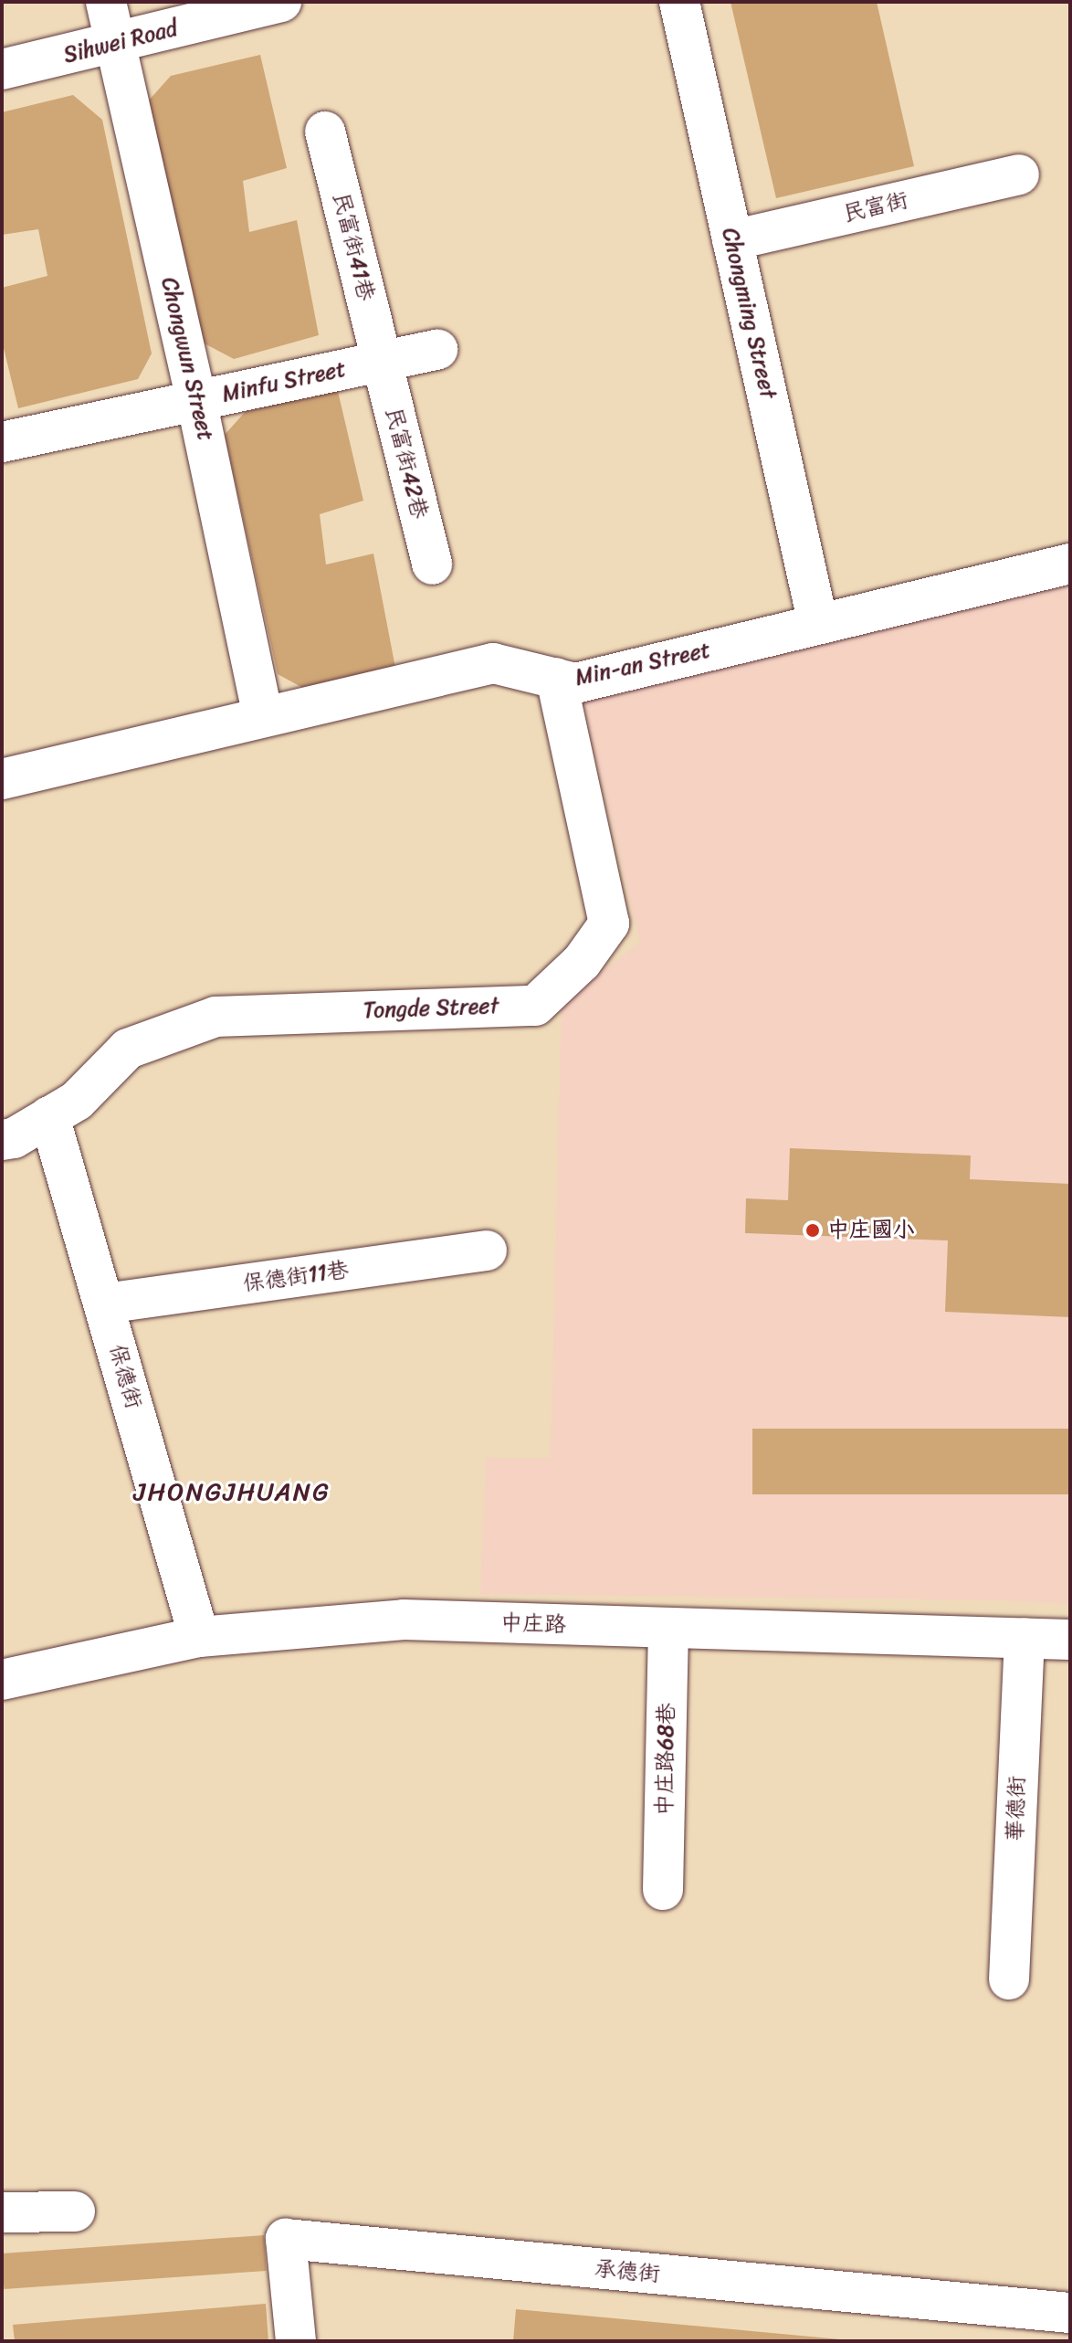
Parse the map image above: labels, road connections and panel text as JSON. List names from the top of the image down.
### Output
{
  "streets": {
    "street": [
      "Sihwei Road",
      "民富街",
      "民富街41巷",
      "Chongming Street",
      "Chongwun Street",
      "Minfu Street",
      "民富街42巷",
      "Min-an Street",
      "Tongde Street",
      "保德街11巷",
      "保德街",
      "中庄路",
      "中庄路68巷",
      "華德街",
      "承德街"
    ]
  },
  "crossings": [
    ["Sihwei Road", "Chongwun Street"],
    ["民富街", "Chongming Street"],
    ["民富街41巷", "Minfu Street"],
    ["民富街41巷", "民富街42巷"],
    ["Chongming Street", "Min-an Street"],
    ["Chongwun Street", "Minfu Street"],
    ["Chongwun Street", "Min-an Street"],
    ["Minfu Street", "民富街42巷"],
    ["Min-an Street", "Tongde Street"],
    ["Tongde Street", "保德街"],
    ["保德街11巷", "保德街"],
    ["保德街", "中庄路"],
    ["中庄路", "中庄路68巷"],
    ["中庄路", "華德街"]
  ],
  "districts": ["JHONGJHUANG"],
  "places": ["中庄國小"]
}
